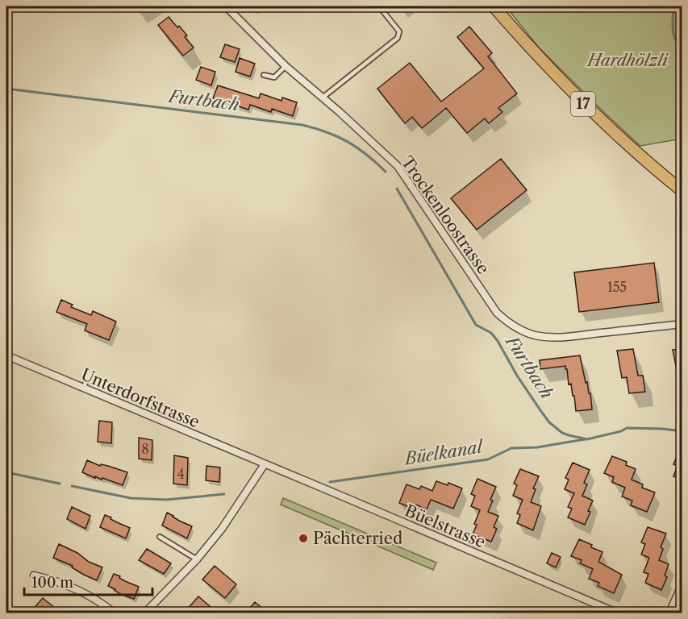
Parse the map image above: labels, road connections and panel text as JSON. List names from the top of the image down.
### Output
{
  "streets": {
    "main road": ["17"],
    "street": ["Trockenloostrasse", "Unterdorfstrasse", "Büelstrasse"]
  },
  "crossings": [
    ["Unterdorfstrasse", "Büelstrasse"]
  ],
  "water": ["Furtbach", "Büelkanal"],
  "parks": ["Hardhölzli"],
  "places": ["Pächterried"],
  "house_numbers": ["155", "8", "4"],
  "scale_bar": "100 m"
}
